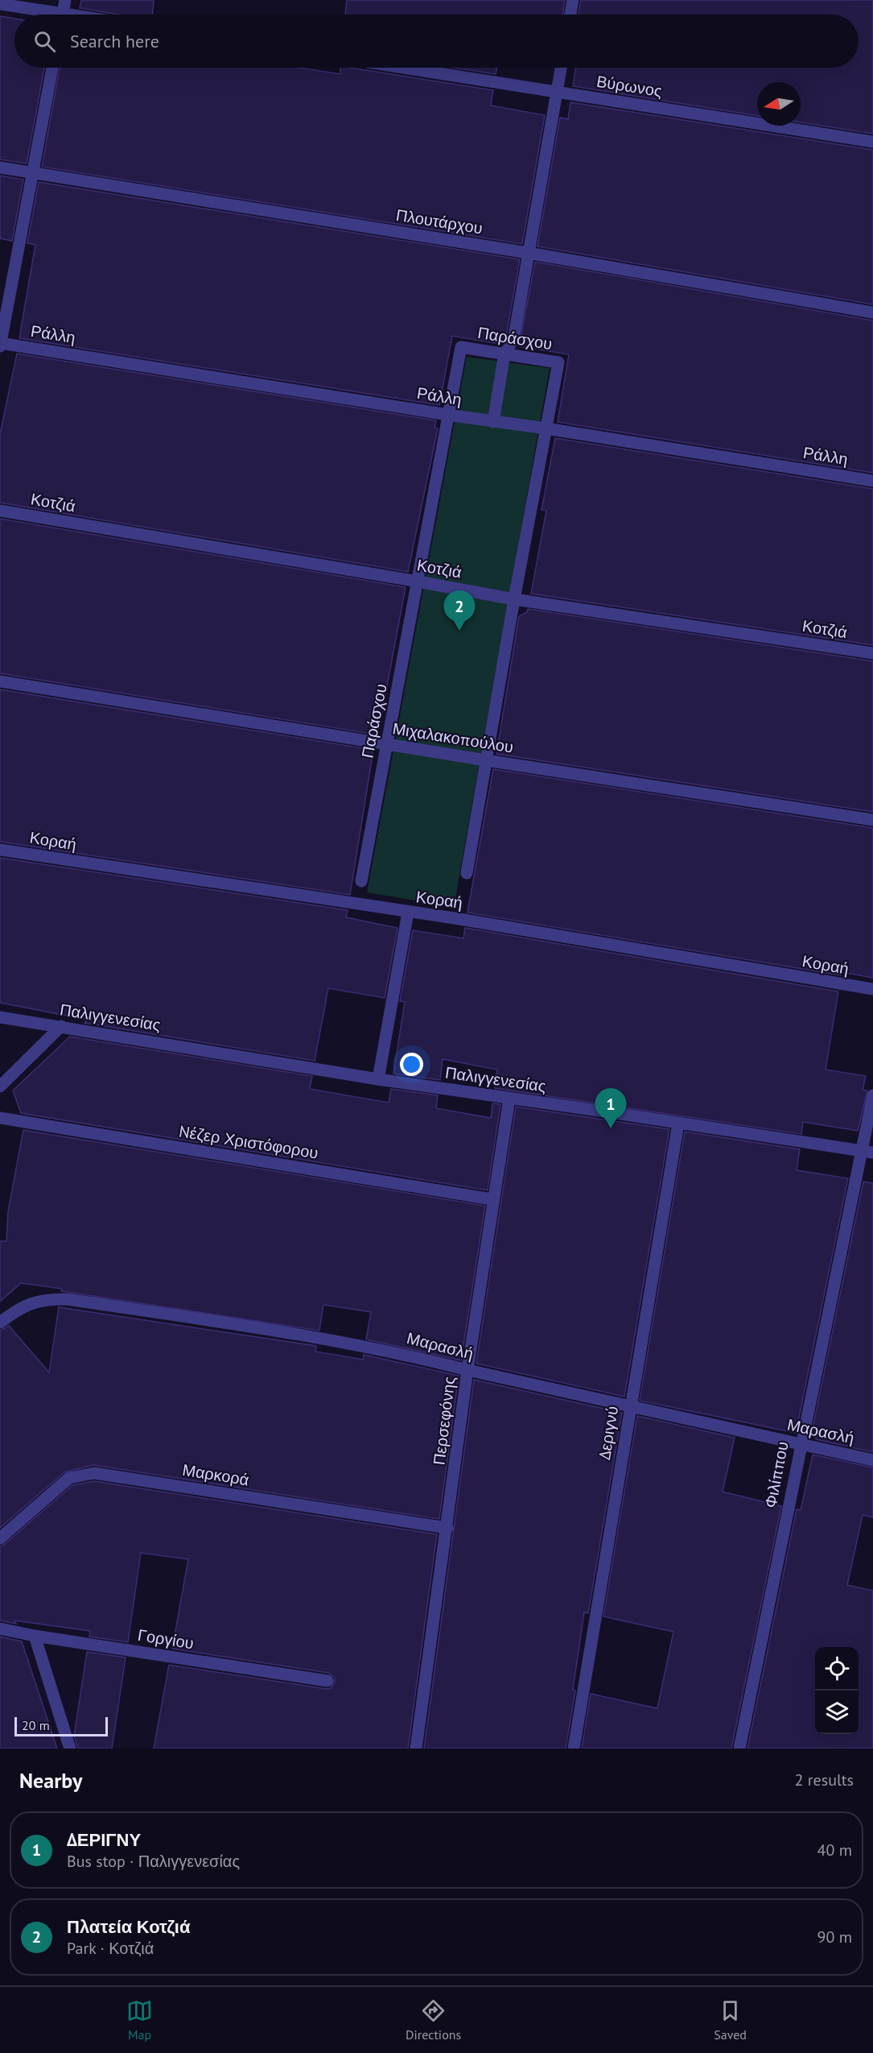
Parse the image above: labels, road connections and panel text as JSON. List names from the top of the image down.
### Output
{
  "streets": {
    "street": [
      "Βύρωνος",
      "Πλουτάρχου",
      "Ράλλη",
      "Παράσχου",
      "Κοτζιά",
      "Μιχαλακοπούλου",
      "Κοραή",
      "Παλιγγενεσίας",
      "Nέζερ Χριστόφορου",
      "Μαρασλή",
      "Περσεφόνης",
      "Δεριγνύ",
      "Μαρκορά",
      "Φιλίππου",
      "Γοργίου"
    ]
  },
  "crossings": [
    ["Βύρωνος", "Παράσχου"],
    ["Πλουτάρχου", "Παράσχου"],
    ["Ράλλη", "Παράσχου"],
    ["Παράσχου", "Κοτζιά"],
    ["Παράσχου", "Μιχαλακοπούλου"],
    ["Παλιγγενεσίας", "Περσεφόνης"],
    ["Παλιγγενεσίας", "Δεριγνύ"],
    ["Παλιγγενεσίας", "Φιλίππου"],
    ["Nέζερ Χριστόφορου", "Περσεφόνης"],
    ["Μαρασλή", "Περσεφόνης"],
    ["Μαρασλή", "Δεριγνύ"],
    ["Μαρασλή", "Φιλίππου"],
    ["Περσεφόνης", "Μαρκορά"]
  ],
  "scale_bar": "20 m",
  "north": "left",
  "page": {
    "search": "Search here",
    "pins": ["2", "1"],
    "scale": "20 m",
    "heading": ["Nearby", "2 results"],
    "list": [
      {
        "mark": "1",
        "name": "ΔΕΡΙΓΝΥ",
        "note": "Bus stop · Παλιγγενεσίας",
        "value": "40 m"
      },
      {
        "mark": "2",
        "name": "Πλατεία Κοτζιά",
        "note": "Park · Κοτζιά",
        "value": "90 m"
      }
    ],
    "nav": ["Map", "Directions", "Saved"]
  }
}
